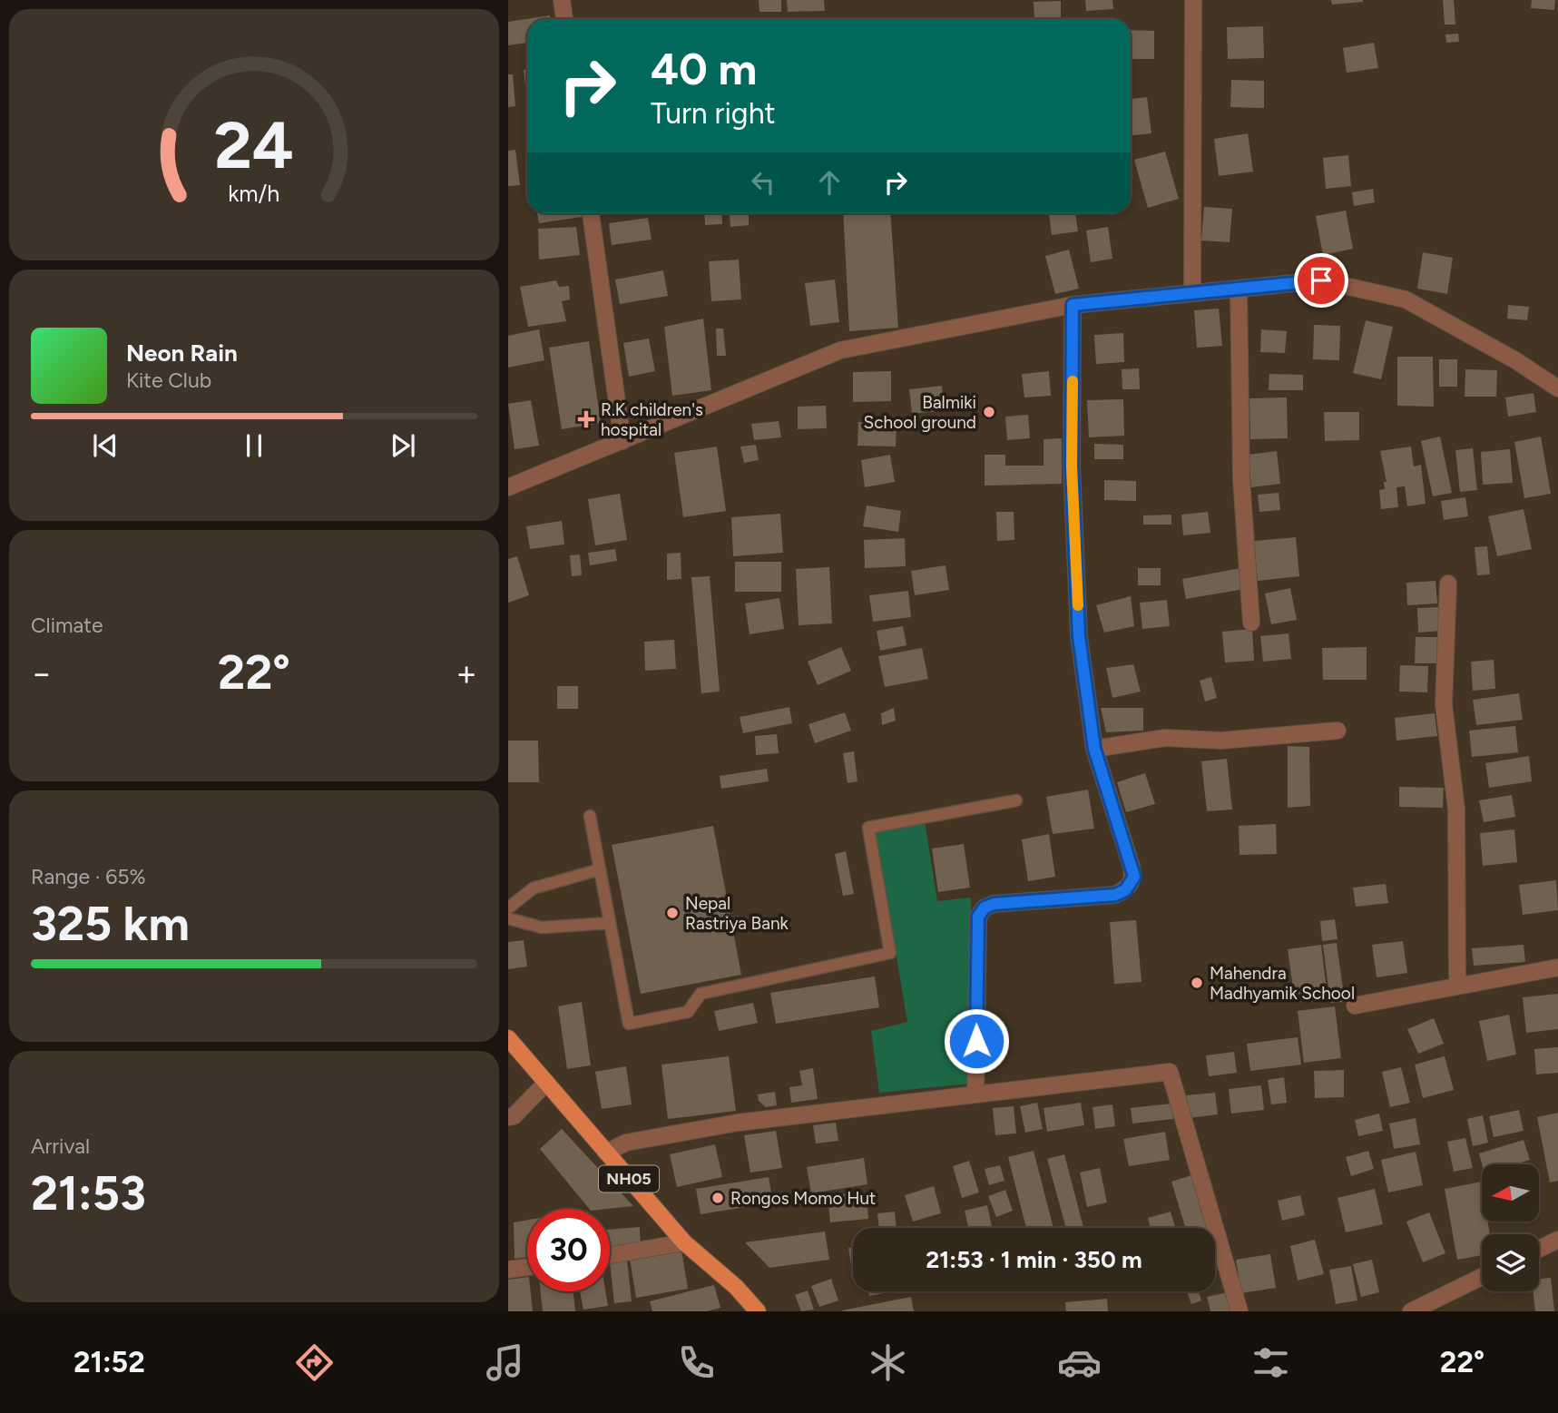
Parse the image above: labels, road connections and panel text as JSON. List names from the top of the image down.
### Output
{
  "streets": {
    "main road": ["NH05"]
  },
  "places": {
    "other": [
      "Balmiki School ground",
      "Nepal Rastriya Bank",
      "Mahendra Madhyamik School",
      "Rongos Momo Hut"
    ],
    "health": ["R.K children's hospital"]
  },
  "north": "left",
  "page": {
    "turn": ["40 m", "Turn right"],
    "song": ["Neon Rain", "Kite Club"],
    "tile": [
      "Climate",
      ["Range · 65%", "325 km"],
      ["Arrival", "21:53"]
    ],
    "heat": ["−", "22°", "+"],
    "limit": "30",
    "trip": "21:53 · 1 min · 350 m",
    "tabs": ["21:52", "22°"],
    "gauge": ["24", "km/h"]
  }
}
